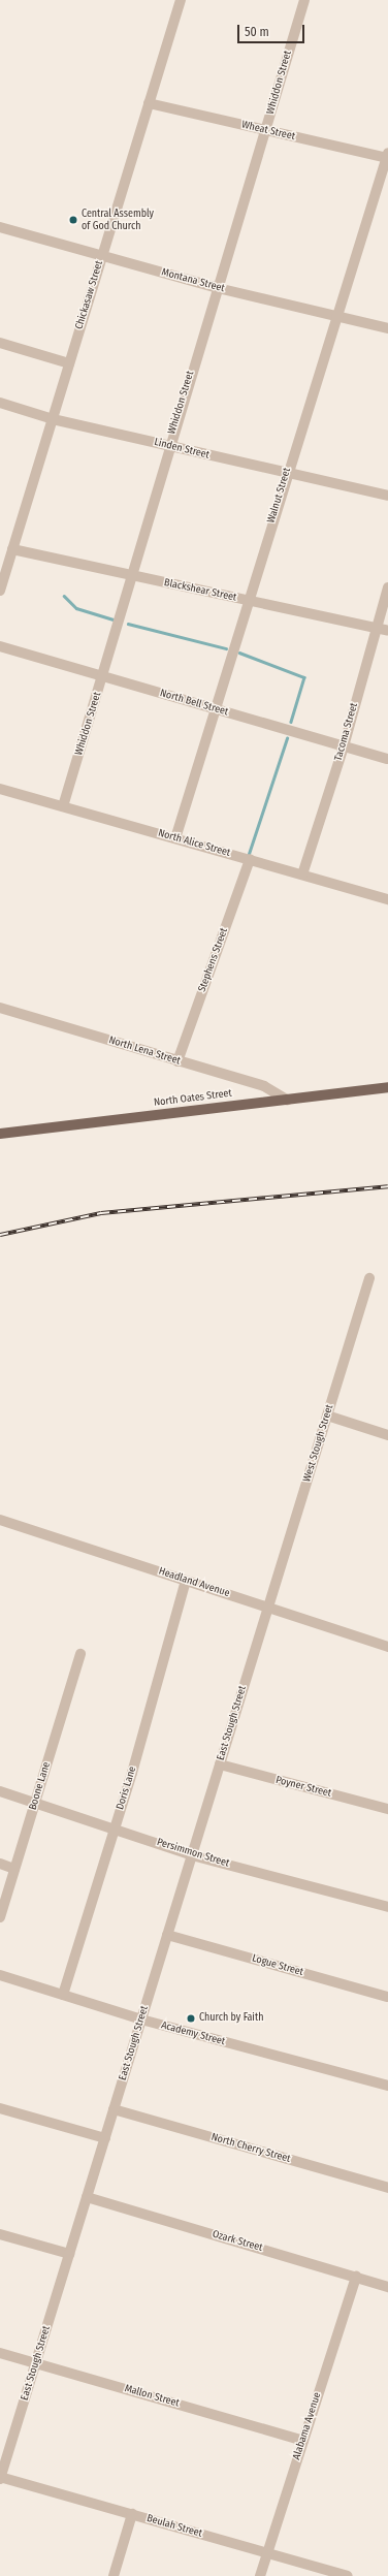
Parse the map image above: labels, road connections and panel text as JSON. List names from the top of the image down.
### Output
{
  "streets": {
    "main road": ["North Oates Street"],
    "street": [
      "Whiddon Street",
      "Wheat Street",
      "Montana Street",
      "Chickasaw Street",
      "Linden Street",
      "Walnut Street",
      "Blackshear Street",
      "North Bell Street",
      "Tacoma Street",
      "North Alice Street",
      "Stephens Street",
      "North Lena Street",
      "West Stough Street",
      "Headland Avenue",
      "East Stough Street",
      "Boone Lane",
      "Poyner Street",
      "Doris Lane",
      "Persimmon Street",
      "Logue Street",
      "Academy Street",
      "North Cherry Street",
      "Ozark Street",
      "Mallon Street",
      "Alabama Avenue",
      "Beulah Street"
    ]
  },
  "crossings": [
    ["Whiddon Street", "Wheat Street"],
    ["Whiddon Street", "Montana Street"],
    ["Whiddon Street", "Linden Street"],
    ["Whiddon Street", "Blackshear Street"],
    ["Whiddon Street", "North Bell Street"],
    ["Whiddon Street", "North Alice Street"],
    ["Wheat Street", "Chickasaw Street"],
    ["Wheat Street", "Walnut Street"],
    ["Montana Street", "Chickasaw Street"],
    ["Montana Street", "Walnut Street"],
    ["Chickasaw Street", "Linden Street"],
    ["Chickasaw Street", "Blackshear Street"],
    ["Linden Street", "Walnut Street"],
    ["Walnut Street", "Blackshear Street"],
    ["Walnut Street", "North Bell Street"],
    ["Walnut Street", "North Alice Street"],
    ["Blackshear Street", "Tacoma Street"],
    ["North Bell Street", "Tacoma Street"],
    ["Tacoma Street", "North Alice Street"],
    ["North Alice Street", "Stephens Street"],
    ["Stephens Street", "North Lena Street"],
    ["North Lena Street", "North Oates Street"],
    ["West Stough Street", "Headland Avenue"],
    ["West Stough Street", "East Stough Street"],
    ["Headland Avenue", "East Stough Street"],
    ["Headland Avenue", "Doris Lane"],
    ["East Stough Street", "Poyner Street"],
    ["East Stough Street", "Persimmon Street"],
    ["East Stough Street", "Logue Street"],
    ["East Stough Street", "Academy Street"],
    ["East Stough Street", "North Cherry Street"],
    ["East Stough Street", "Ozark Street"],
    ["East Stough Street", "Mallon Street"],
    ["East Stough Street", "Beulah Street"],
    ["Boone Lane", "Persimmon Street"],
    ["Doris Lane", "Persimmon Street"],
    ["Doris Lane", "Academy Street"],
    ["Ozark Street", "Alabama Avenue"],
    ["Mallon Street", "Alabama Avenue"],
    ["Alabama Avenue", "Beulah Street"]
  ],
  "places": ["Central Assembly of God Church", "Church by Faith"],
  "scale_bar": "50 m"
}
